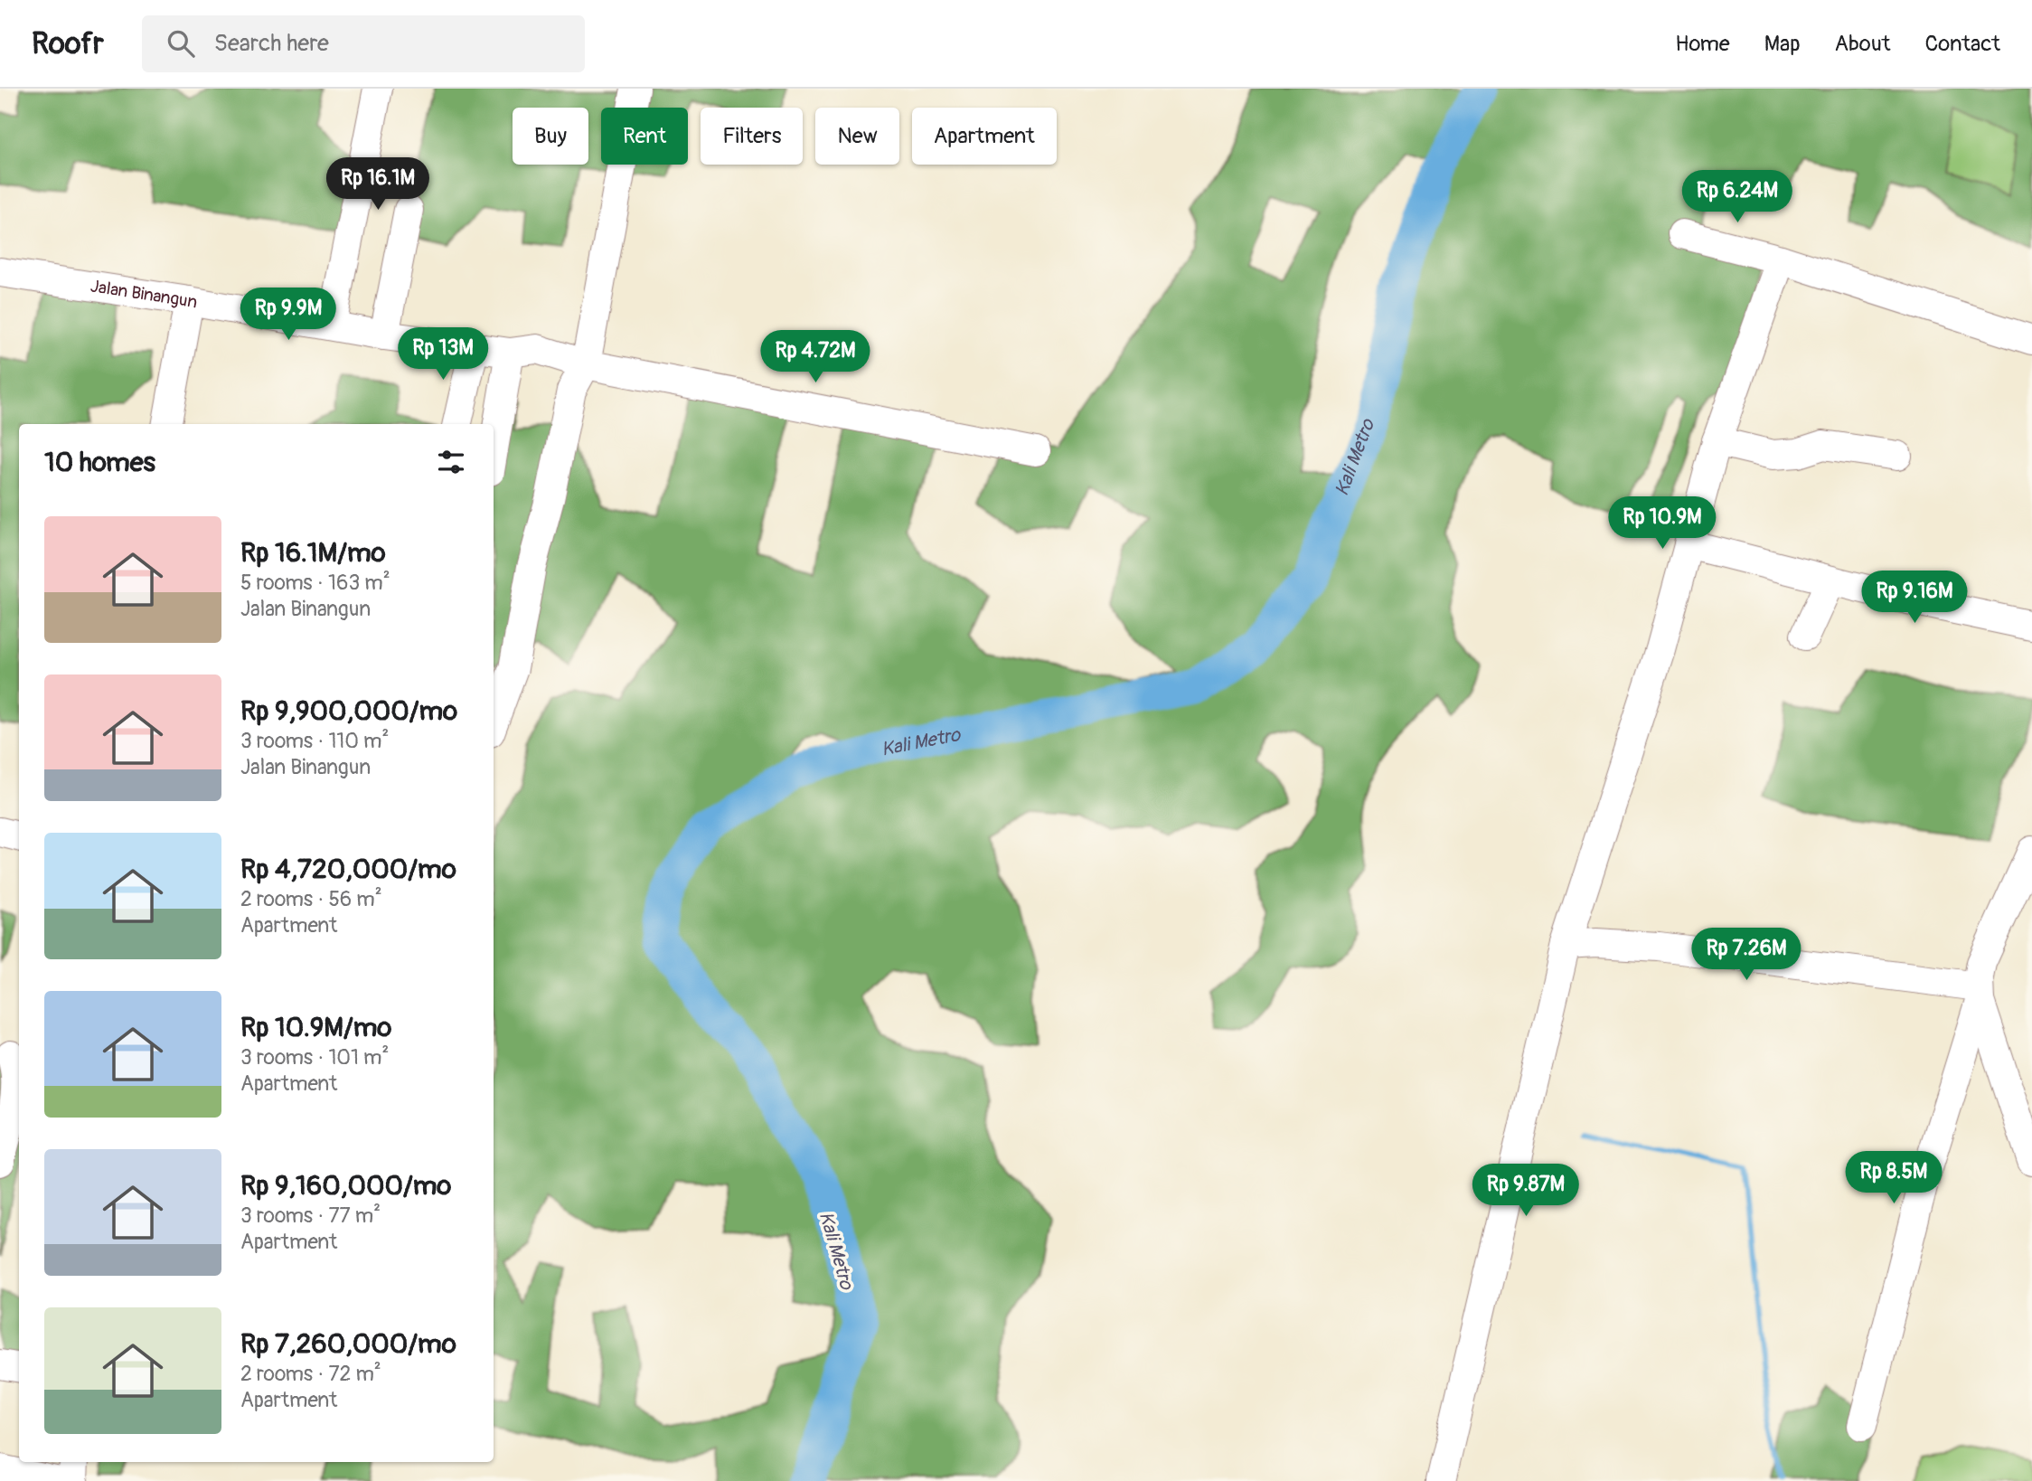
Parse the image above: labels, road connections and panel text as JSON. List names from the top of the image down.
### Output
{
  "streets": {
    "street": ["Jalan Binangun"]
  },
  "water": ["Kali Metro"],
  "page": {
    "header": "Roofr",
    "search": "Search here",
    "nav": [
      "Home",
      "Map",
      "About",
      "Contact"
    ],
    "chip": [
      "Buy",
      "Rent",
      "Filters",
      "New",
      "Apartment"
    ],
    "price": [
      "Rp 16.1M",
      "Rp 6.24M",
      "Rp 9.9M",
      "Rp 13M",
      "Rp 4.72M",
      "Rp 10.9M",
      "Rp 9.16M",
      "Rp 7.26M",
      "Rp 8.5M",
      "Rp 9.87M"
    ],
    "heading": "10 homes",
    "list": [
      {
        "name": "Rp 16.1M/mo",
        "note": "5 rooms · 163 m² · Jalan Binangun"
      },
      {
        "name": "Rp 9,900,000/mo",
        "note": "3 rooms · 110 m² · Jalan Binangun"
      },
      {
        "name": "Rp 4,720,000/mo",
        "note": "2 rooms · 56 m² · Apartment"
      },
      {
        "name": "Rp 10.9M/mo",
        "note": "3 rooms · 101 m² · Apartment"
      },
      {
        "name": "Rp 9,160,000/mo",
        "note": "3 rooms · 77 m² · Apartment"
      },
      {
        "name": "Rp 7,260,000/mo",
        "note": "2 rooms · 72 m² · Apartment"
      }
    ]
  }
}
